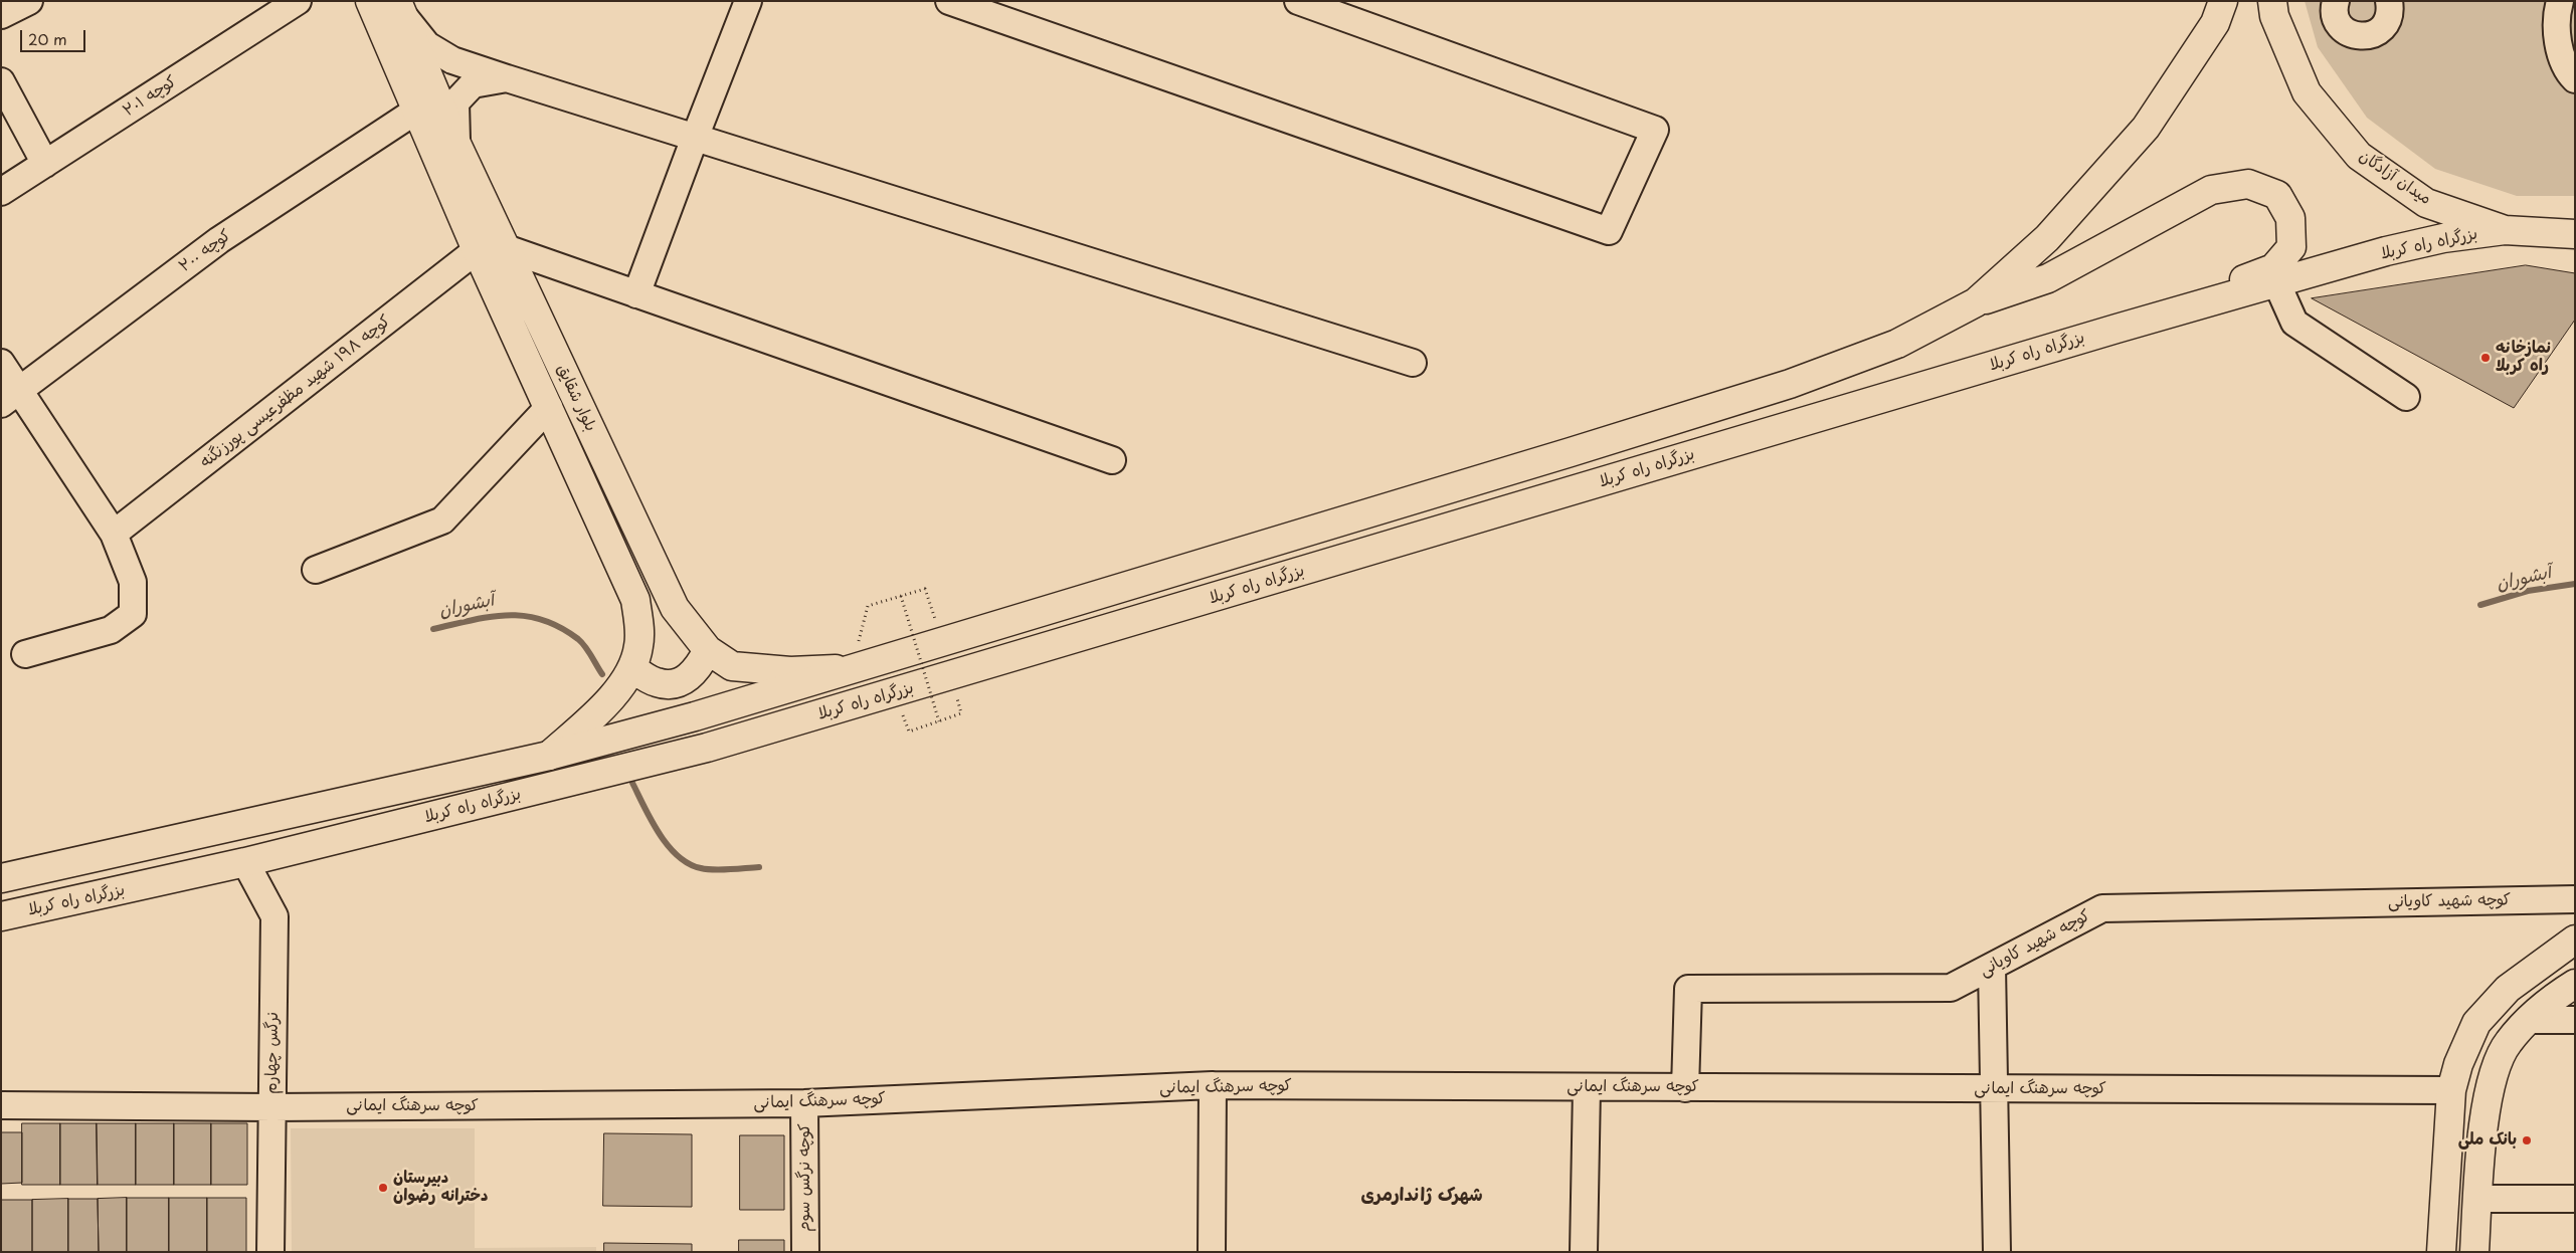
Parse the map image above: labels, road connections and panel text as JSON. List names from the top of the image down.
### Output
{
  "streets": {
    "main road": ["میدان آزادگان", "بزرگراه راه کربلا", "بلوار شقایق"],
    "street": [
      "کوچه ۲۰۱",
      "کوچه ۲۰۰",
      "کوچه ۱۹۸ شهید مظفرعیسی پورزنگنه",
      "کوچه شهید کاویانی",
      "نرگس چهارم",
      "کوچه سرهنگ ایمانی",
      "کوچه نرگس سوم"
    ]
  },
  "crossings": [
    ["میدان آزادگان", "بزرگراه راه کربلا"],
    ["بزرگراه راه کربلا", "بلوار شقایق"],
    ["بزرگراه راه کربلا", "نرگس چهارم"],
    ["کوچه ۲۰۰", "بلوار شقایق"],
    ["کوچه ۱۹۸ شهید مظفرعیسی پورزنگنه", "بلوار شقایق"],
    ["کوچه شهید کاویانی", "کوچه سرهنگ ایمانی"],
    ["نرگس چهارم", "کوچه سرهنگ ایمانی"],
    ["کوچه سرهنگ ایمانی", "کوچه نرگس سوم"]
  ],
  "districts": ["شهرک ژاندارمری"],
  "water": ["آبشوران"],
  "places": ["نمازخانه راه کربلا", "بانک ملی", "دبیرستان دخترانه رضوان"],
  "scale_bar": "20 m"
}
